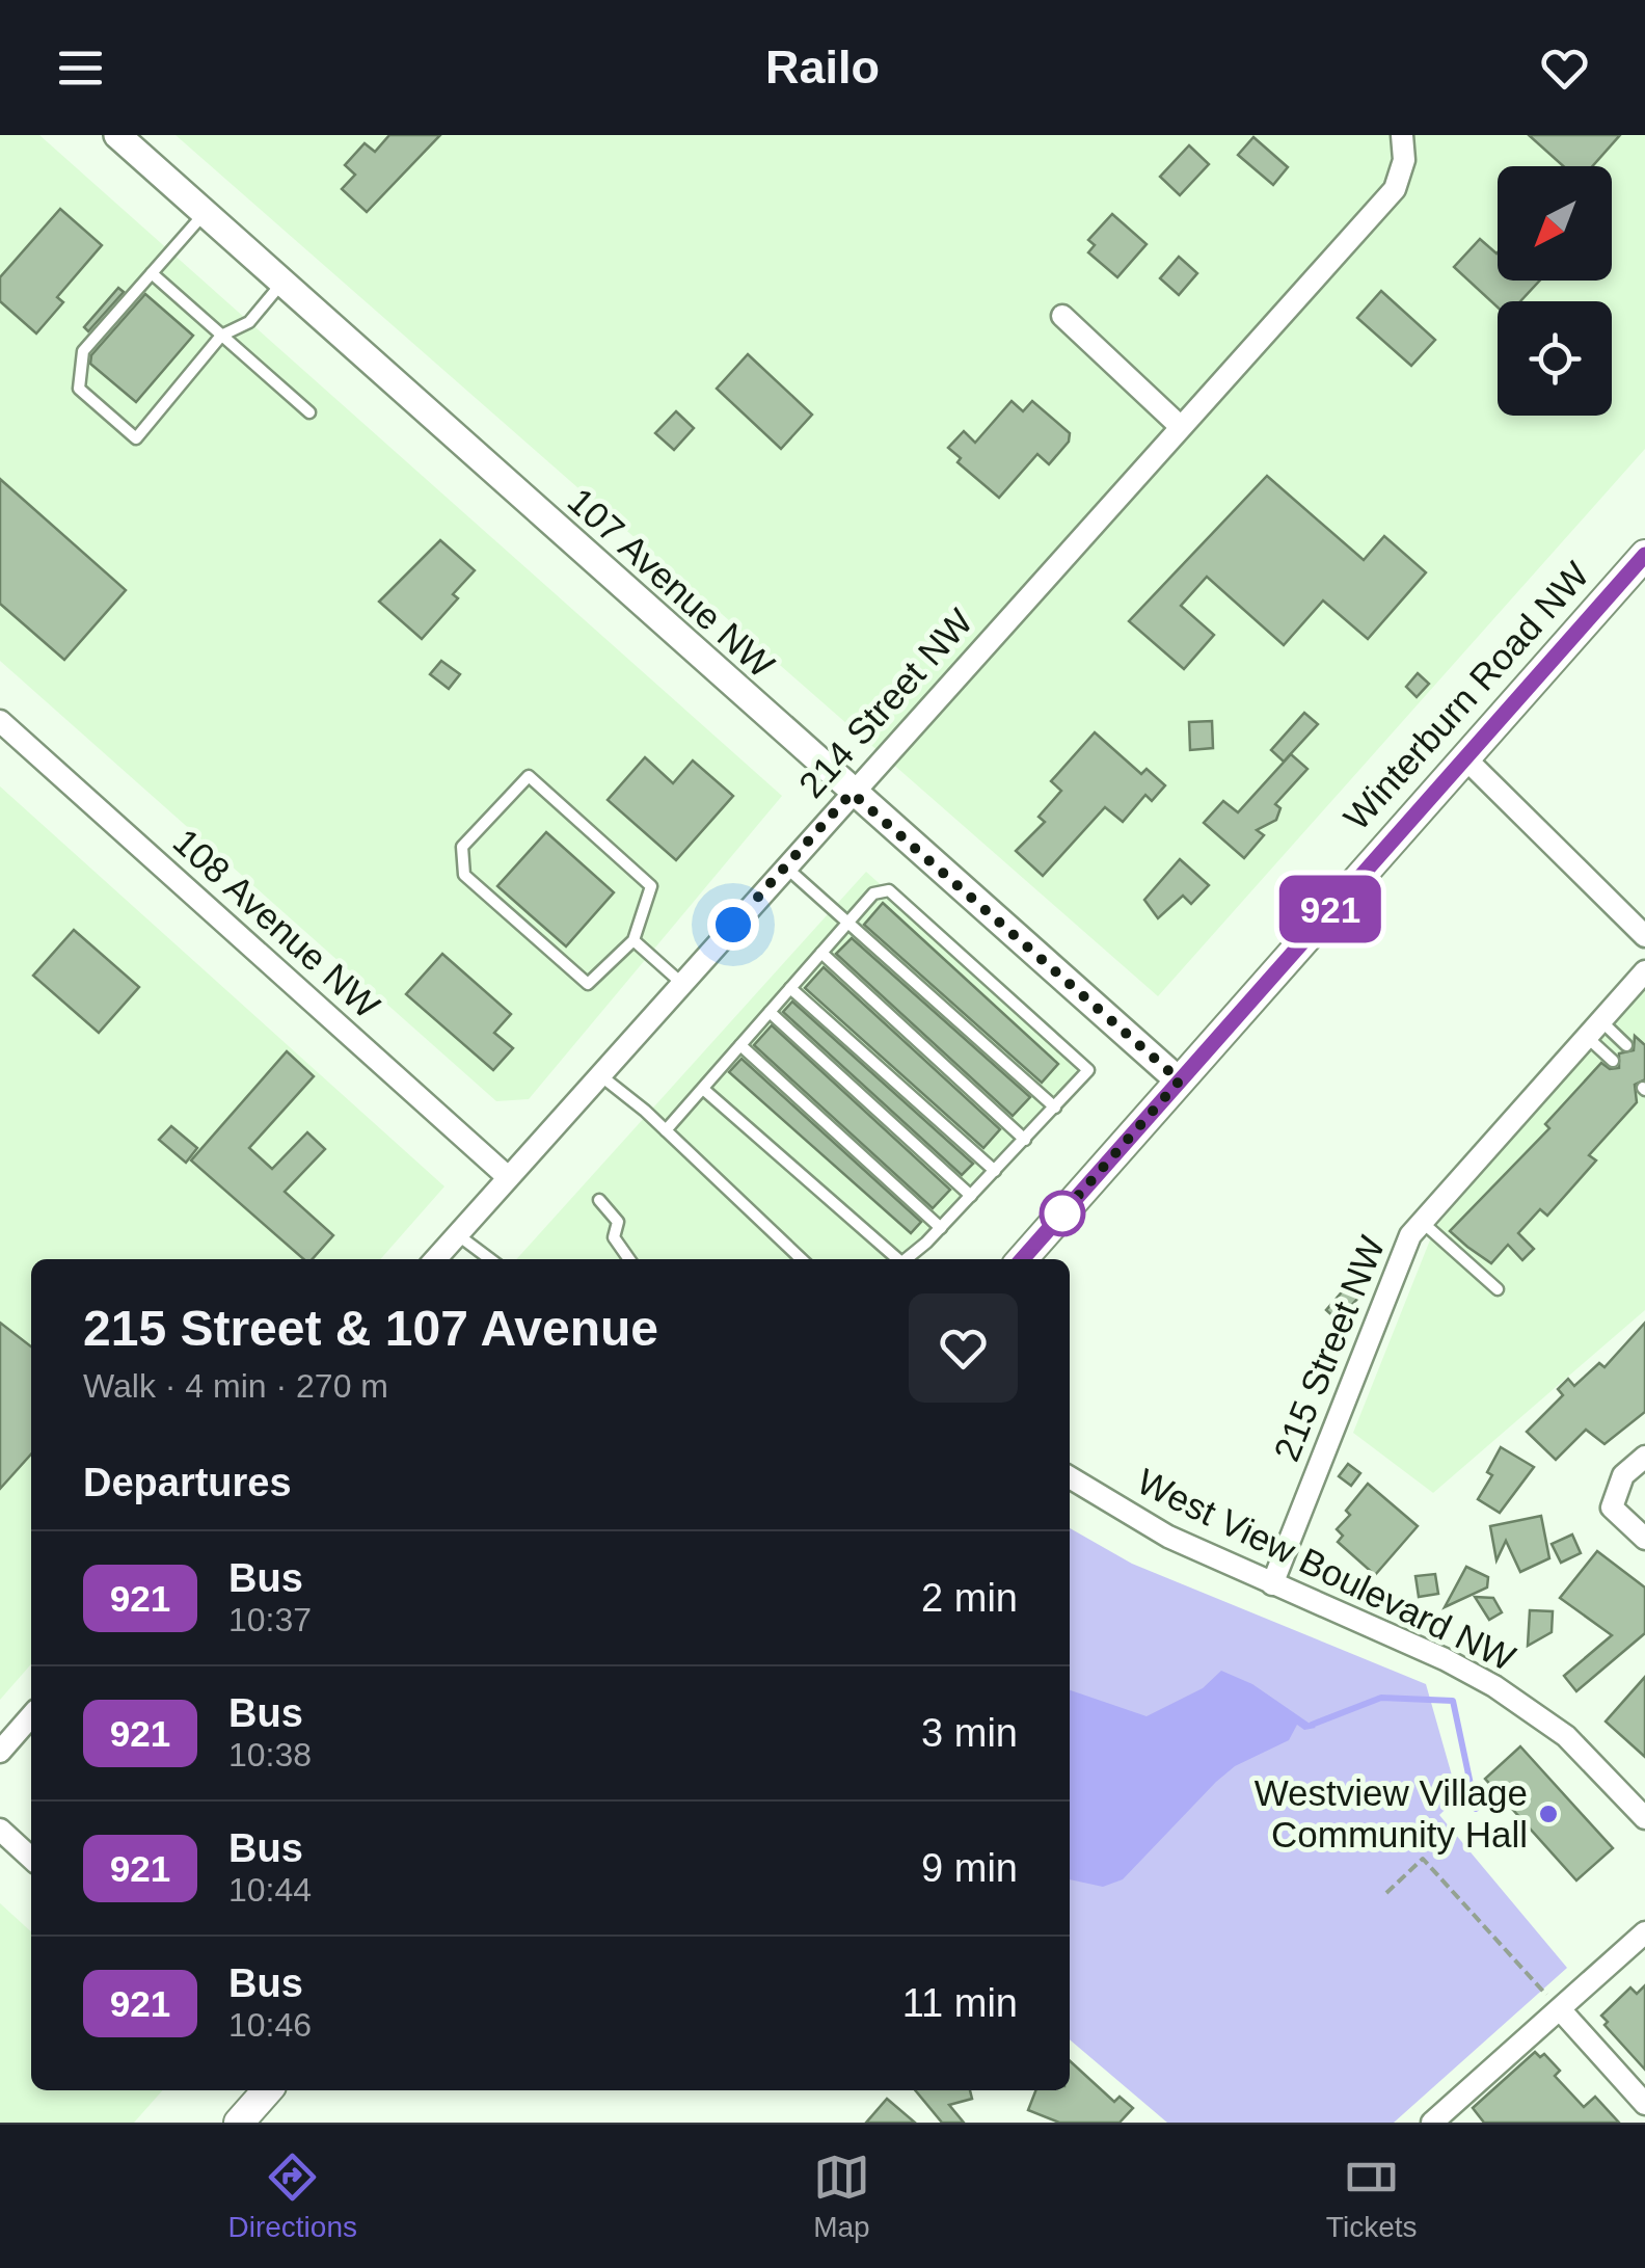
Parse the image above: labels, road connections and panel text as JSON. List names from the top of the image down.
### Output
{
  "streets": {
    "main road": ["Winterburn Road NW"],
    "street": [
      "107 Avenue NW",
      "214 Street NW",
      "108 Avenue NW",
      "215 Street NW",
      "West View Boulevard NW"
    ]
  },
  "crossings": [
    ["107 Avenue NW", "Winterburn Road NW"],
    ["107 Avenue NW", "214 Street NW"],
    ["214 Street NW", "108 Avenue NW"],
    ["215 Street NW", "West View Boulevard NW"]
  ],
  "places": ["Westview Village Community Hall"],
  "lines": ["bus line 921"],
  "north": "bottom left",
  "page": {
    "header": "Railo",
    "on_map": "921",
    "heading": [
      ["215 Street & 107 Avenue", "Walk · 4 min · 270 m"],
      "Departures"
    ],
    "list": [
      {
        "mark": "921",
        "name": "Bus",
        "note": "10:37",
        "value": "2 min"
      },
      {
        "mark": "921",
        "name": "Bus",
        "note": "10:38",
        "value": "3 min"
      },
      {
        "mark": "921",
        "name": "Bus",
        "note": "10:44",
        "value": "9 min"
      },
      {
        "mark": "921",
        "name": "Bus",
        "note": "10:46",
        "value": "11 min"
      }
    ],
    "tabs": ["Directions", "Map", "Tickets"]
  }
}
